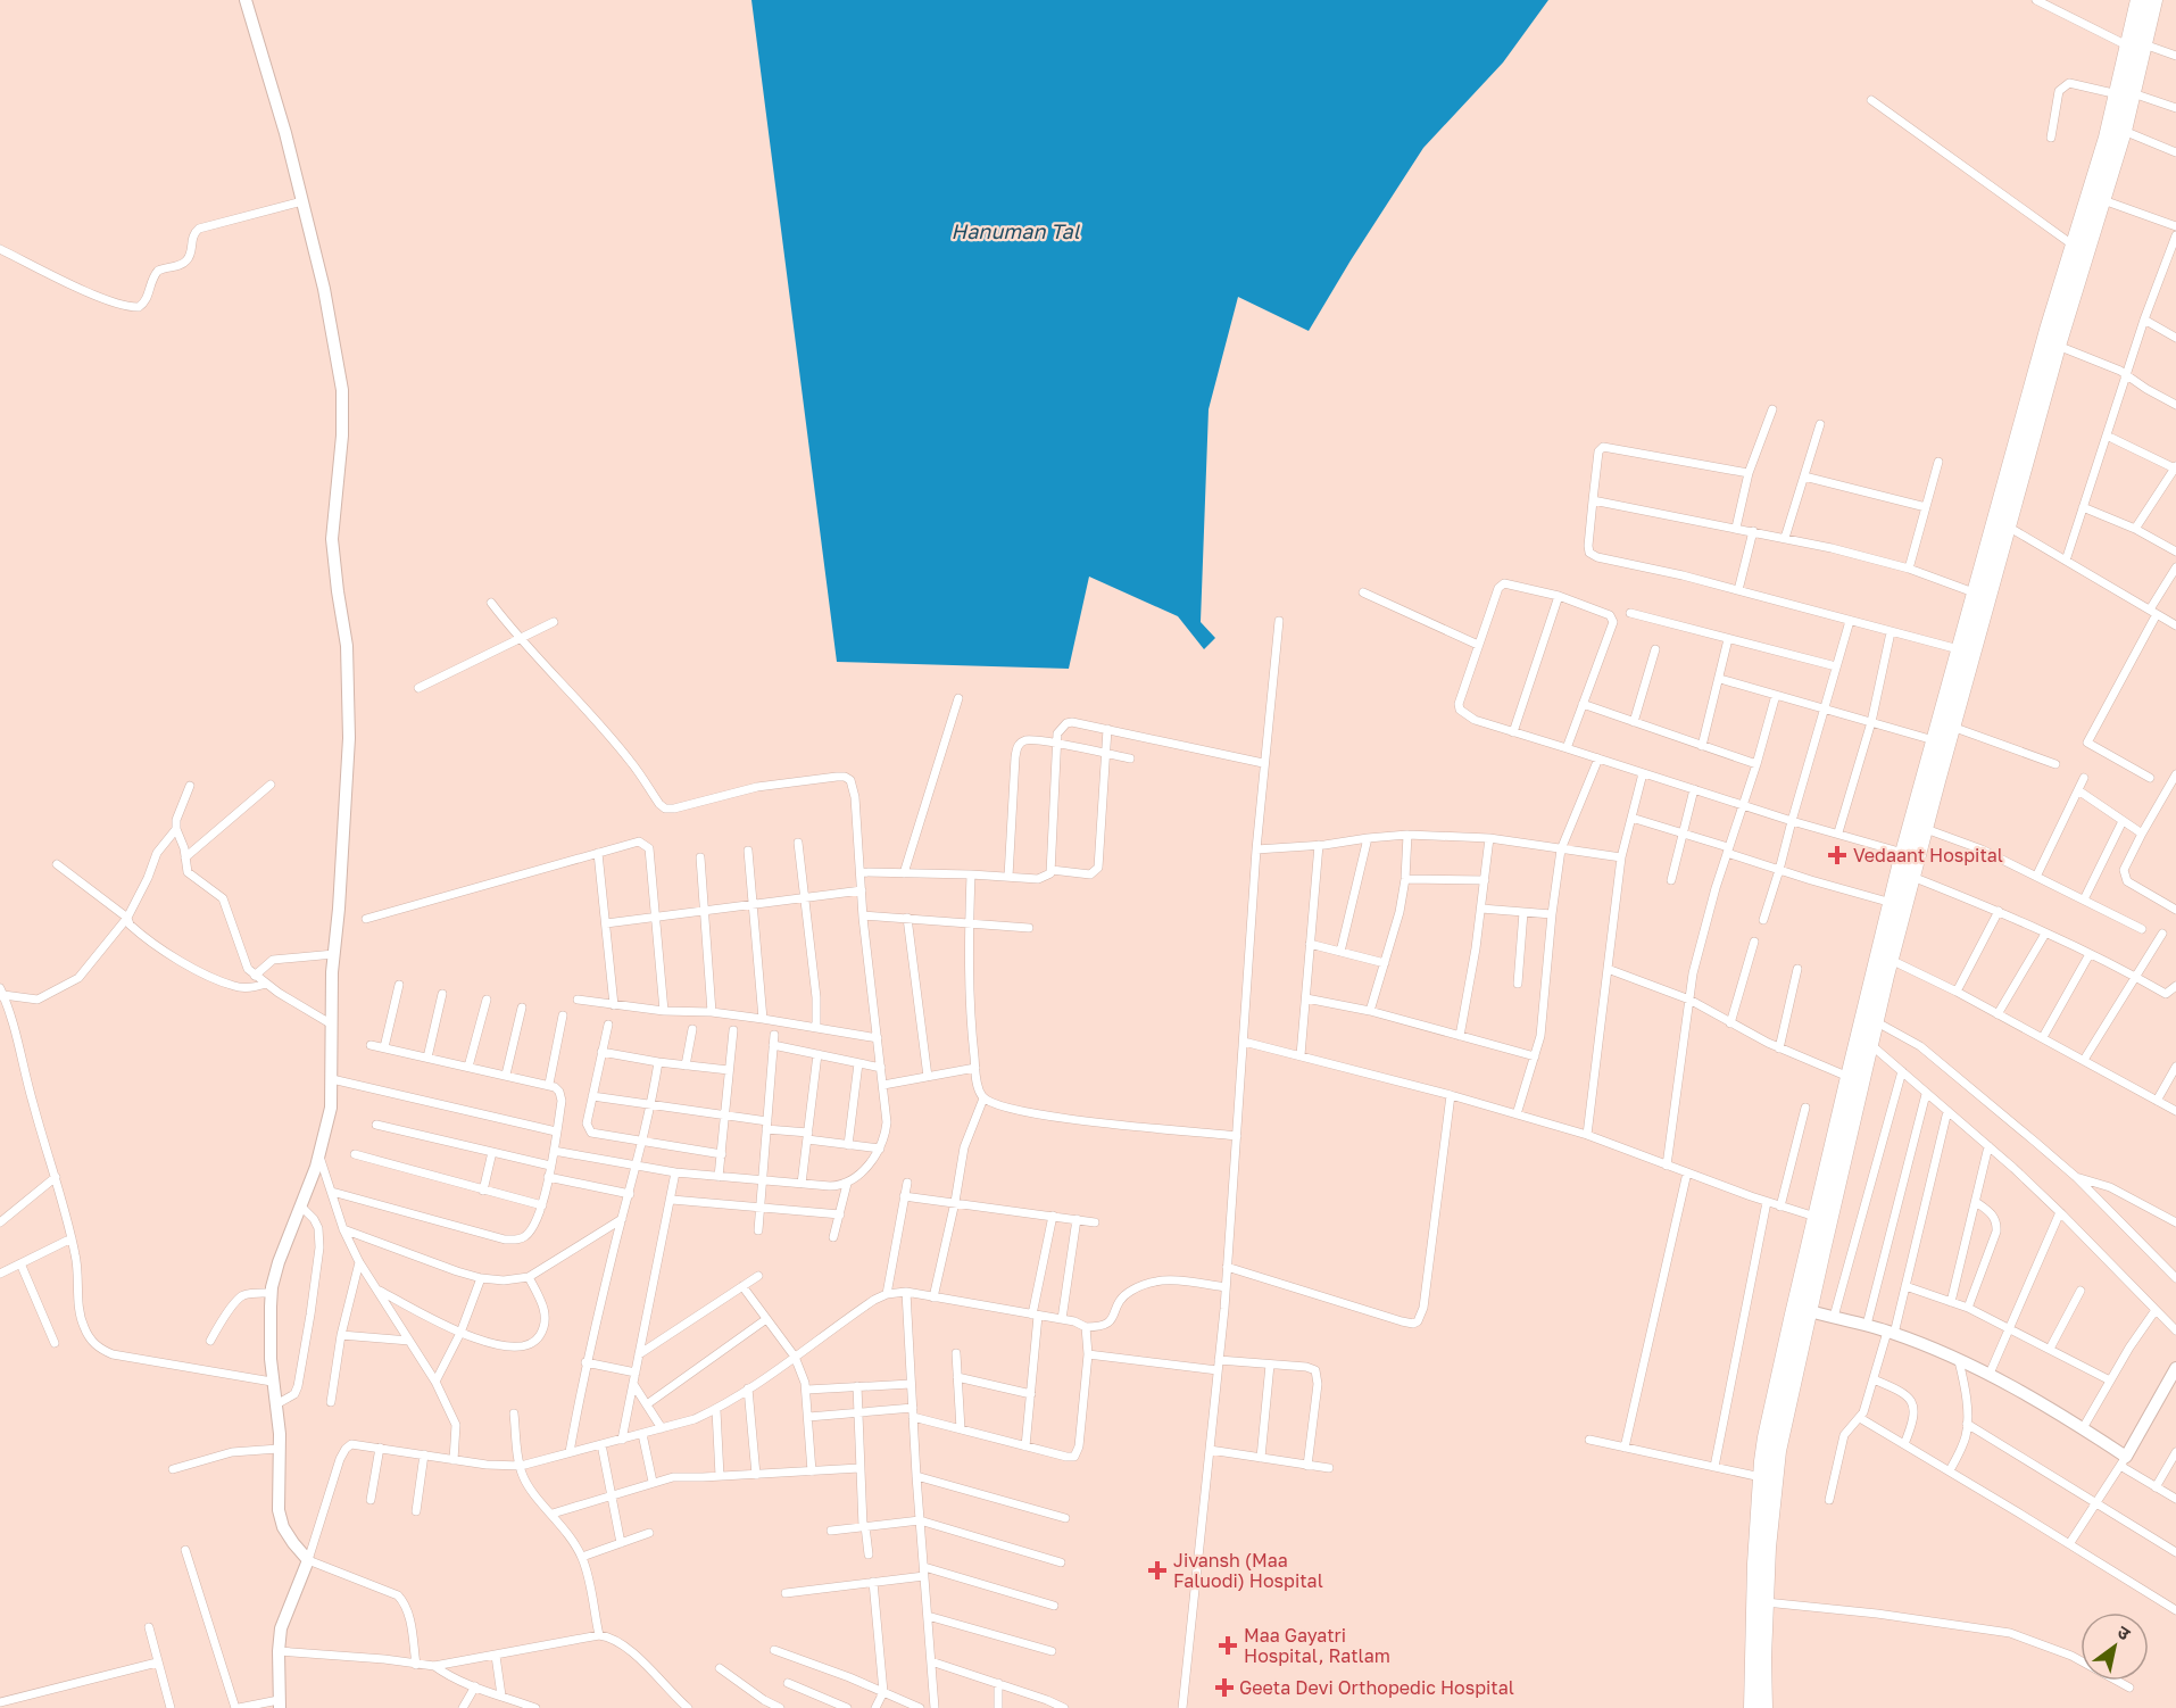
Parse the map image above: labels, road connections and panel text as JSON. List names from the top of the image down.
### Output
{
  "water": ["Hanuman Tal"],
  "places": {
    "health": [
      "Vedaant Hospital",
      "Jivansh (Maa Faluodi) Hospital",
      "Maa Gayatri Hospital, Ratlam",
      "Geeta Devi Orthopedic Hospital"
    ]
  },
  "north": "top right"
}
